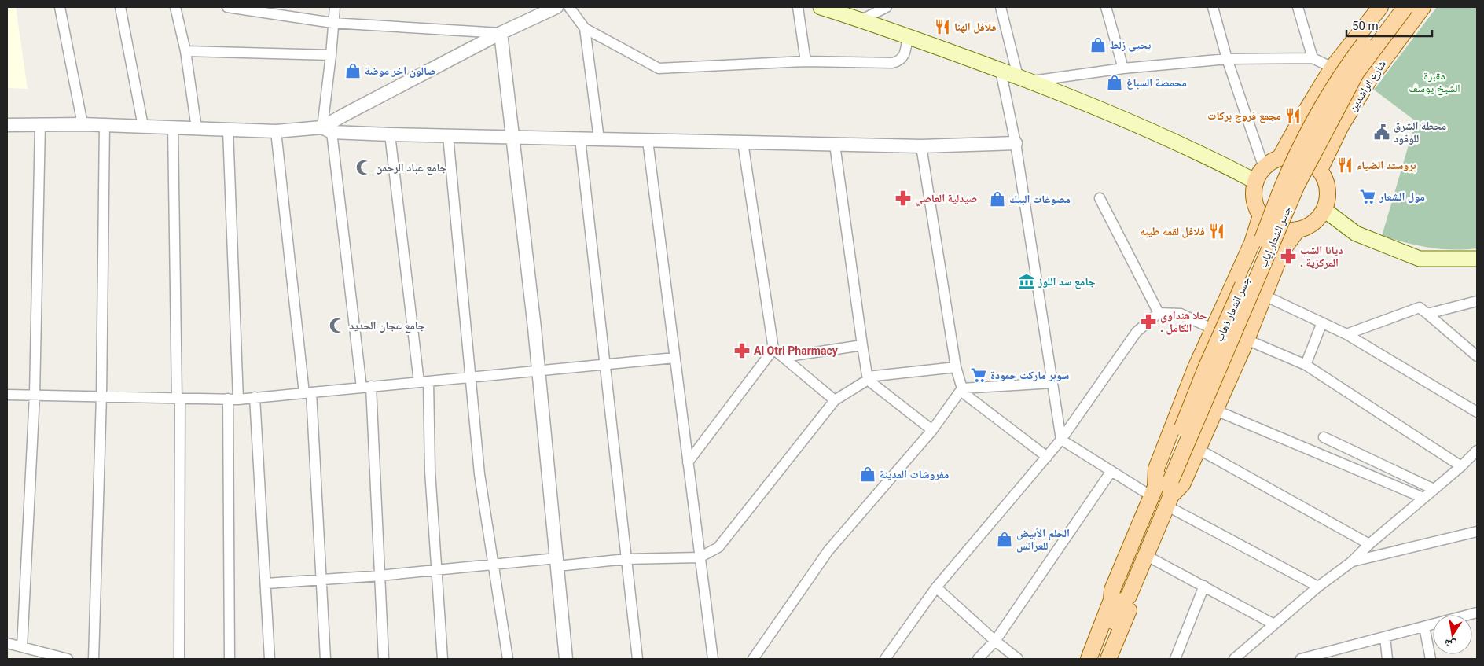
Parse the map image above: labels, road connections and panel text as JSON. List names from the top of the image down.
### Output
{
  "streets": {
    "main road": ["شارع الراشدين", "جسر الشعار إياب", "جسر الشعار ذهاب"]
  },
  "crossings": [
    ["جسر الشعار إياب", "جسر الشعار ذهاب"]
  ],
  "parks": ["مقبرة الشيخ يوسف"],
  "places": {
    "restaurant": [
      "فلافل الهنا",
      "مجمع فروج بركات",
      "بروستد الضياء",
      "فلافل لقمه طيبه"
    ],
    "shop": [
      "يحيى زلط",
      "صالون اخر موضة",
      "محمصة السباغ",
      "مصوغات البيك",
      "مفروشات المدينة",
      "الحلم الأبيض للعرائس"
    ],
    "public building": ["محطة الشرق للوقود"],
    "mosque": ["جامع عباد الرحمن", "جامع عجان الحديد"],
    "supermarket": ["مول الشعار", "سوبر ماركت حمودة"],
    "pharmacy": [
      "صيدلية العاصي",
      "ديانا الشب . المركزية",
      "حلا هنداوي . الكامل",
      "Al Otri Pharmacy"
    ],
    "museum": ["جامع سد اللوز"]
  },
  "scale_bar": "50 m",
  "north": "bottom"
}
